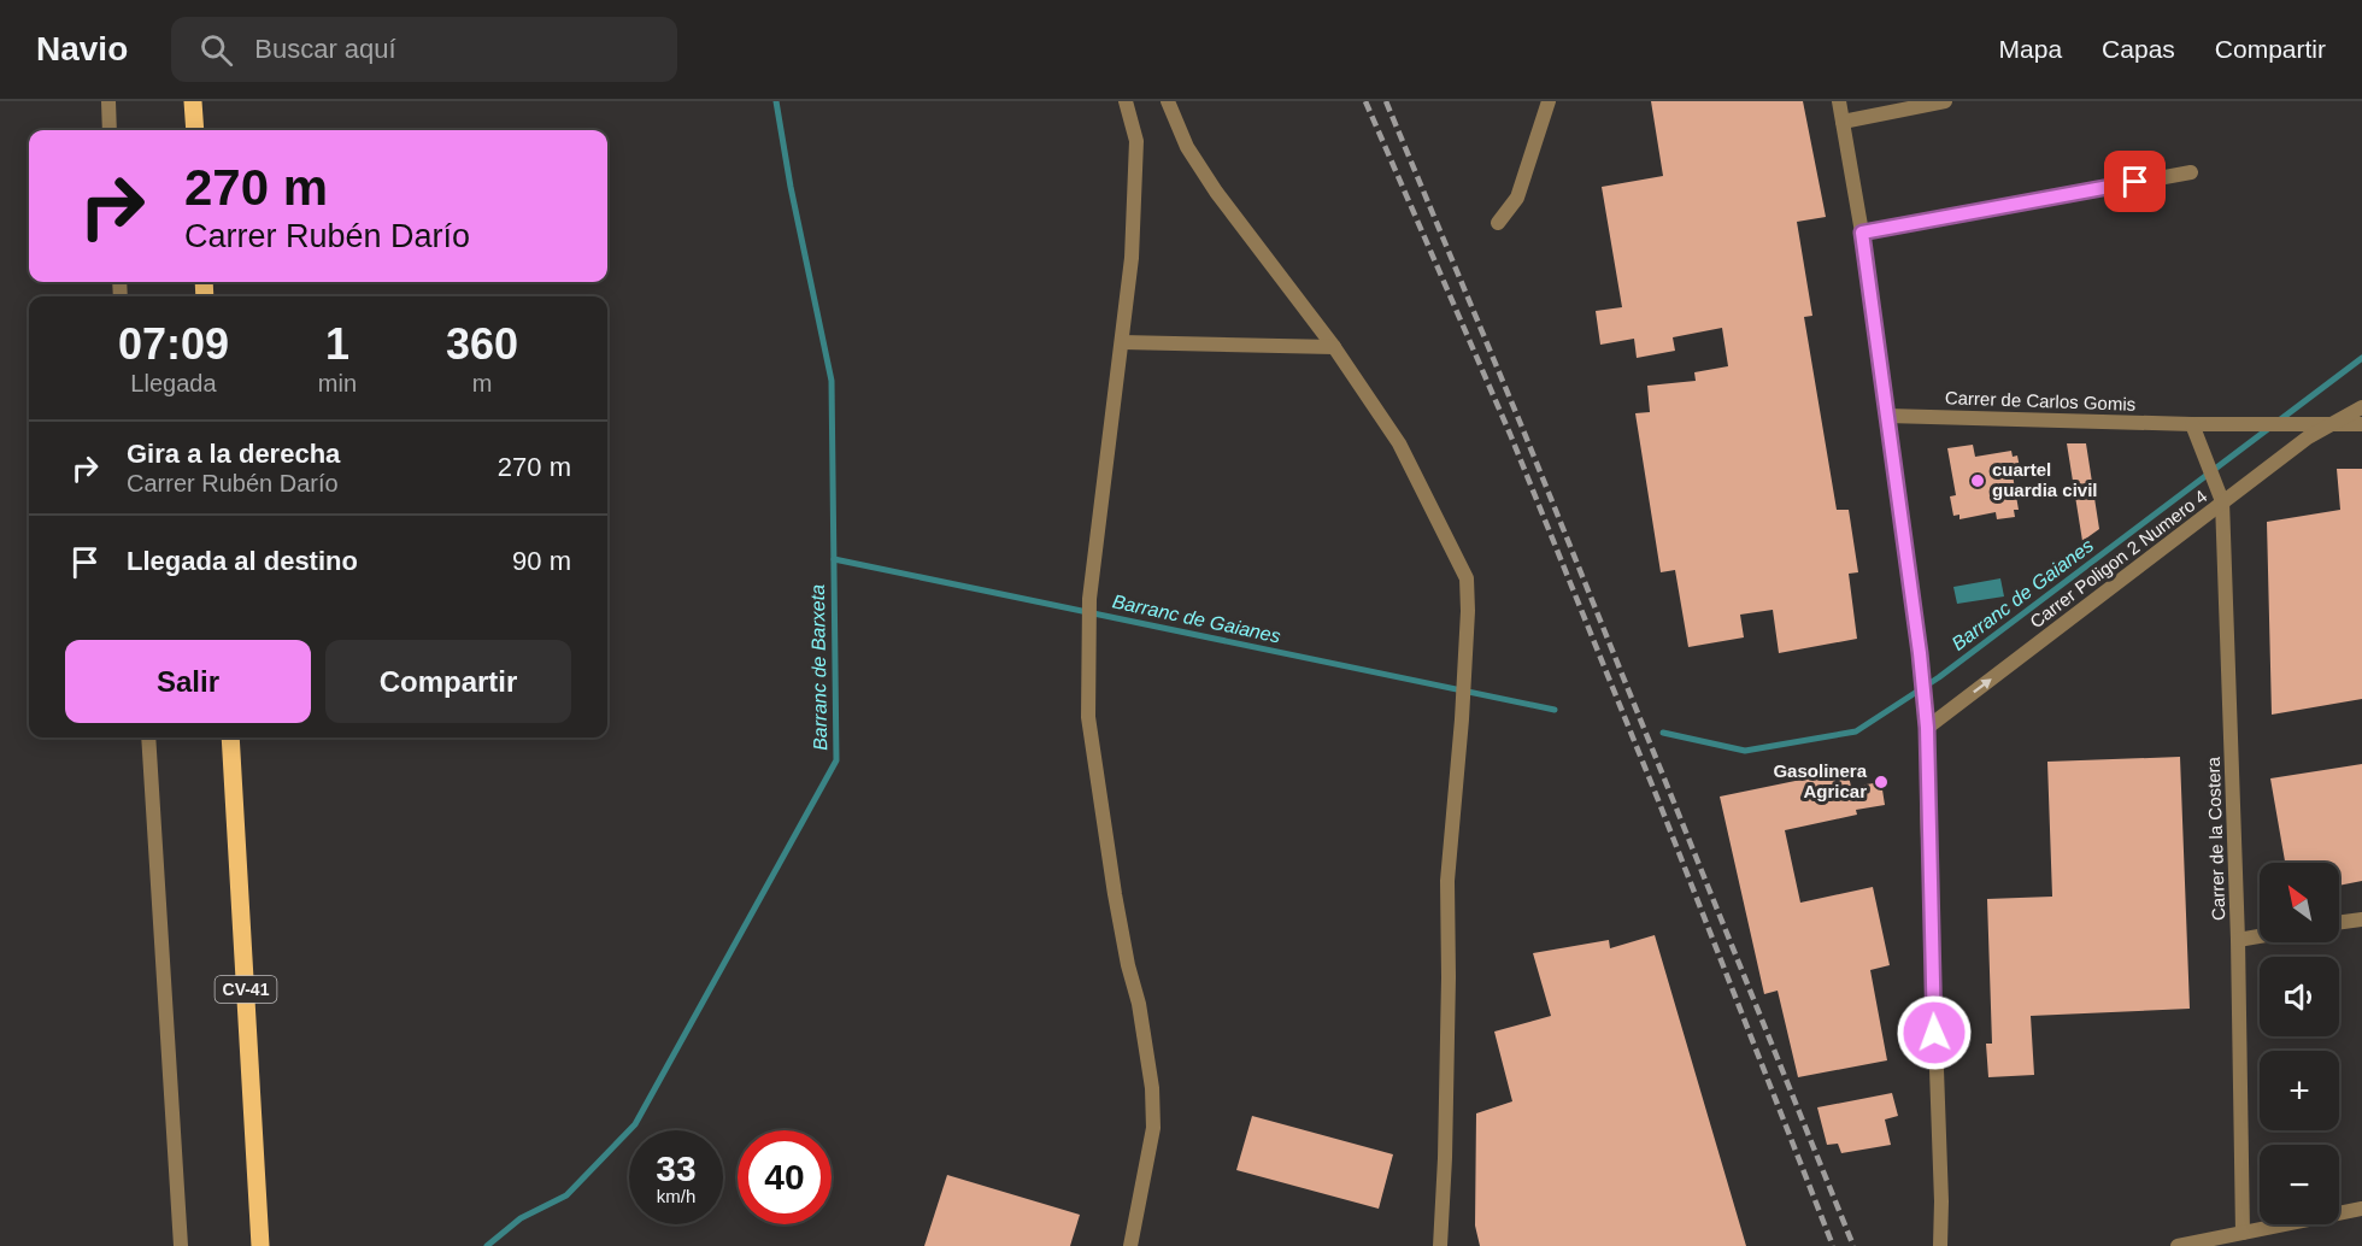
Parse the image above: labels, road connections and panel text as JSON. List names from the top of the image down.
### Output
{
  "streets": {
    "main road": ["CV-41"],
    "street": ["Carrer de Carlos Gomis", "Carrer Poligon 2 Numero 4", "Carrer de la Costera"]
  },
  "crossings": [
    ["Carrer de Carlos Gomis", "Carrer Poligon 2 Numero 4"],
    ["Carrer de Carlos Gomis", "Carrer de la Costera"],
    ["Carrer Poligon 2 Numero 4", "Carrer de la Costera"]
  ],
  "one_way": ["Carrer Poligon 2 Numero 4"],
  "water": ["Barranc de Gaianes", "Barranc de Barxeta"],
  "places": ["cuartel guardia civil", "Gasolinera Agricar"],
  "north": "top left",
  "page": {
    "header": "Navio",
    "search": "Buscar aquí",
    "nav": ["Mapa", "Capas", "Compartir"],
    "turn": ["270 m", "Carrer Rubén Darío"],
    "eta": [
      "07:09",
      "Llegada",
      "1",
      "min",
      "360",
      "m"
    ],
    "list": [
      {
        "name": "Gira a la derecha",
        "note": "Carrer Rubén Darío",
        "value": "270 m"
      },
      {
        "name": "Llegada al destino",
        "value": "90 m"
      }
    ],
    "buttons": ["Salir", "Compartir"],
    "map_buttons": ["+", "−"],
    "speed": "33 km/h",
    "limit": "40"
  }
}
